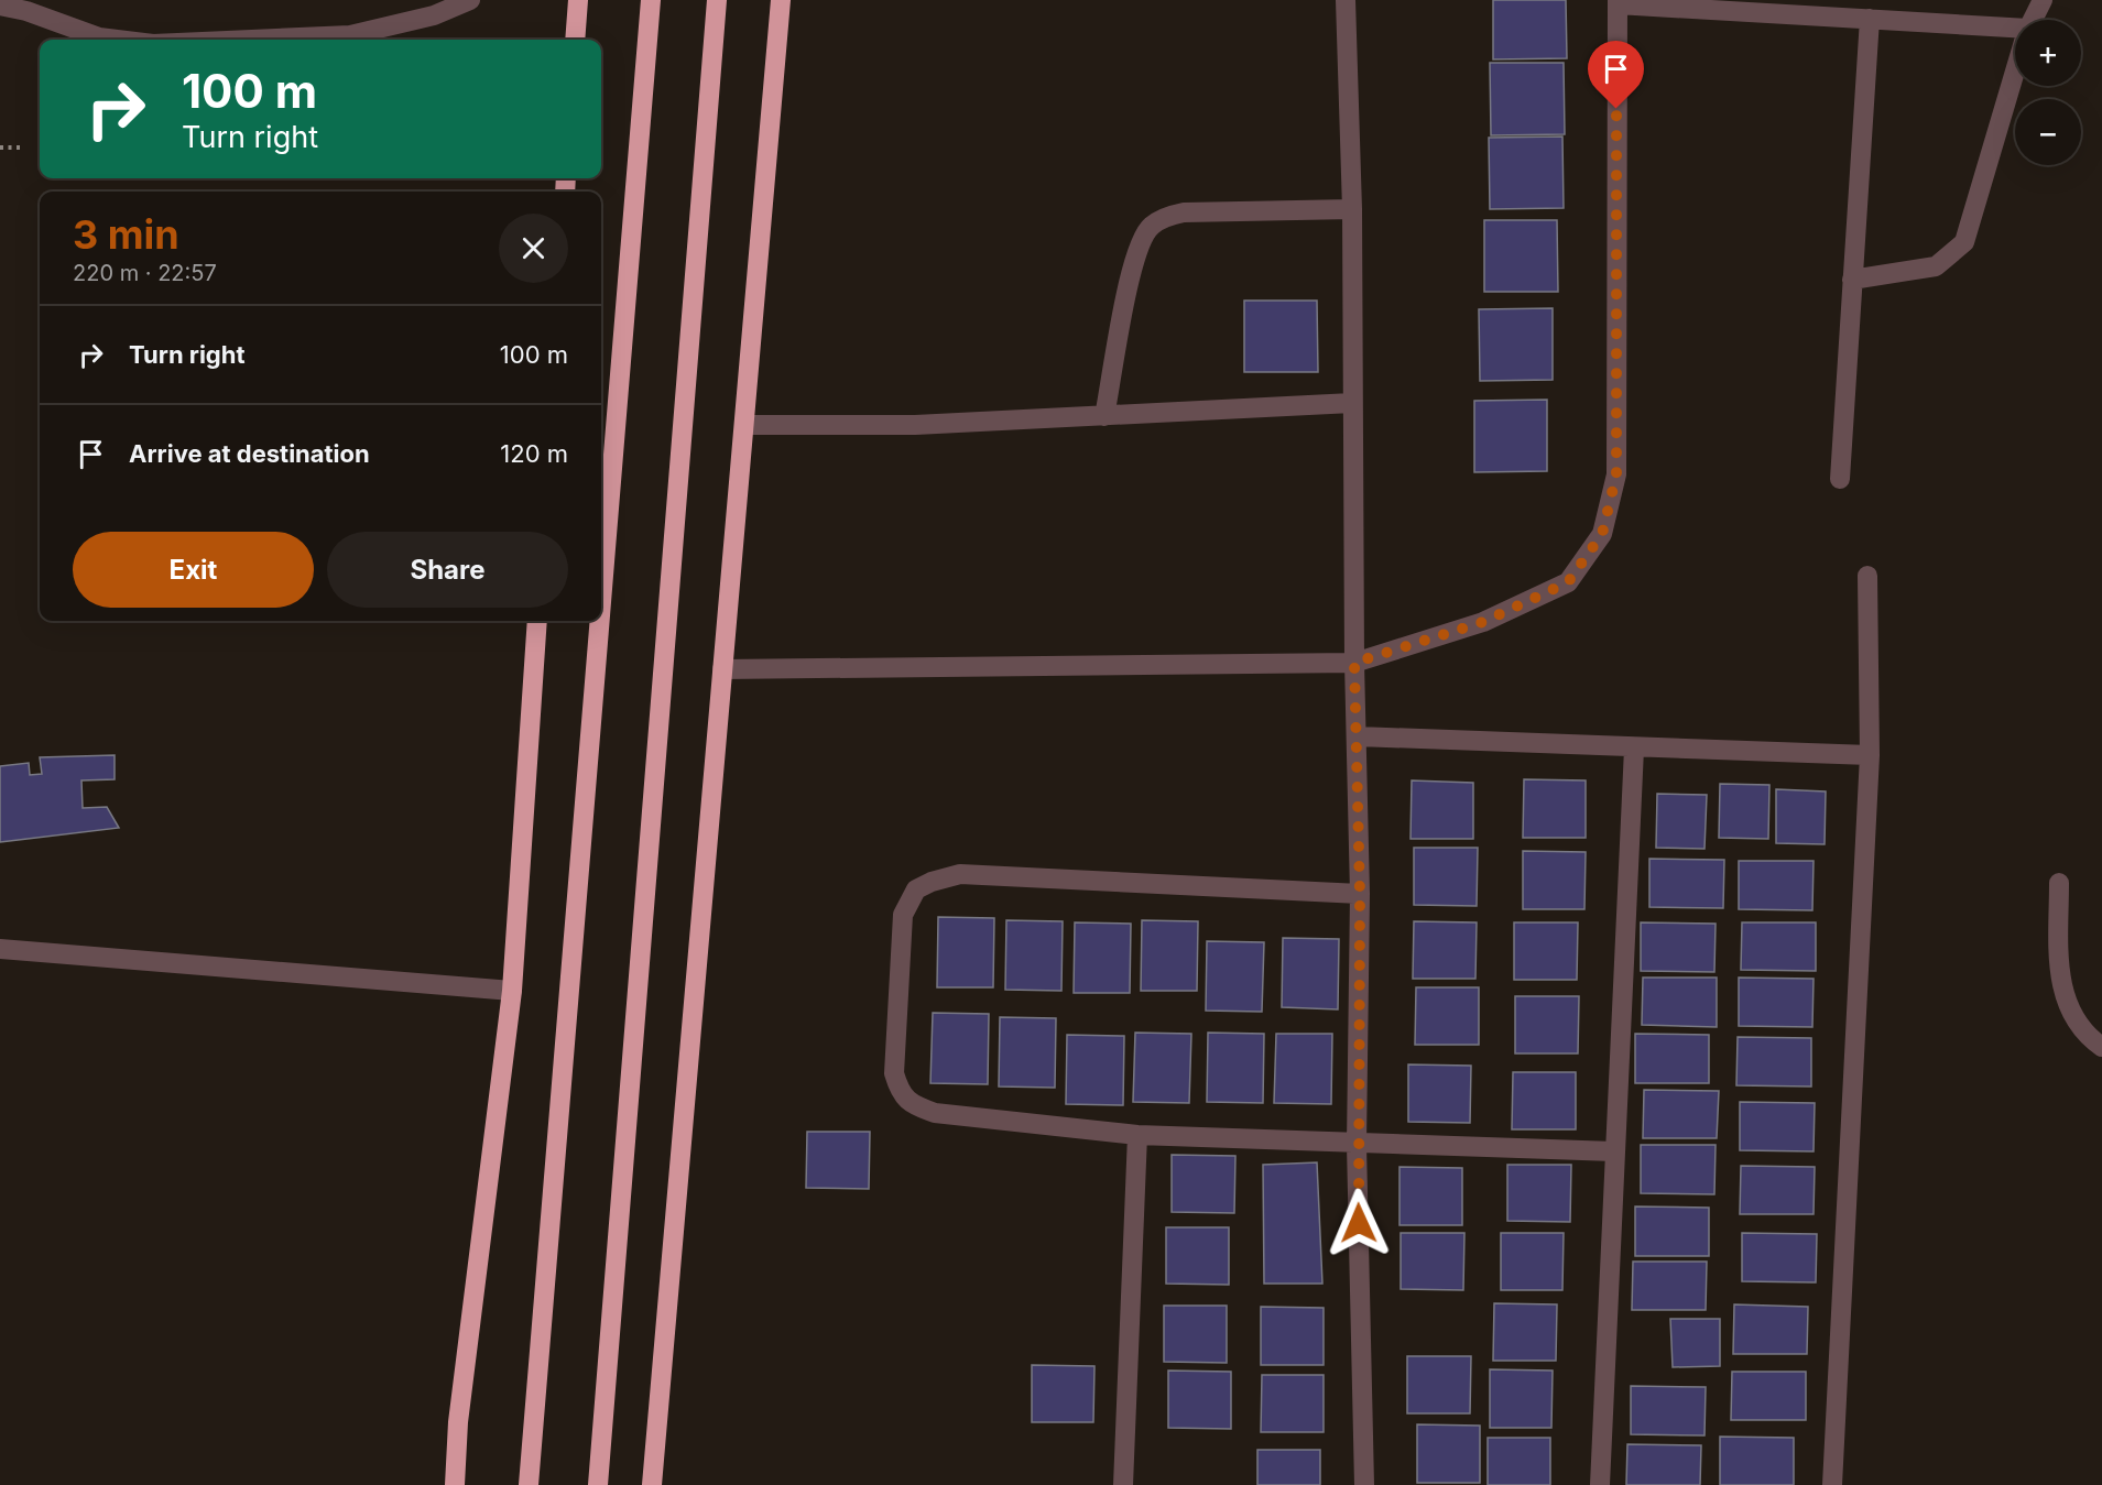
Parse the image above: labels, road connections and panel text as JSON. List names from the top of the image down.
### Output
{
  "page": {
    "map_buttons": ["+", "−"],
    "turn": ["100 m", "Turn right"],
    "heading": ["3 min", "220 m · 22:57"],
    "list": [
      {
        "name": "Turn right",
        "value": "100 m"
      },
      {
        "name": "Arrive at destination",
        "value": "120 m"
      }
    ],
    "buttons": ["Exit", "Share"]
  }
}
